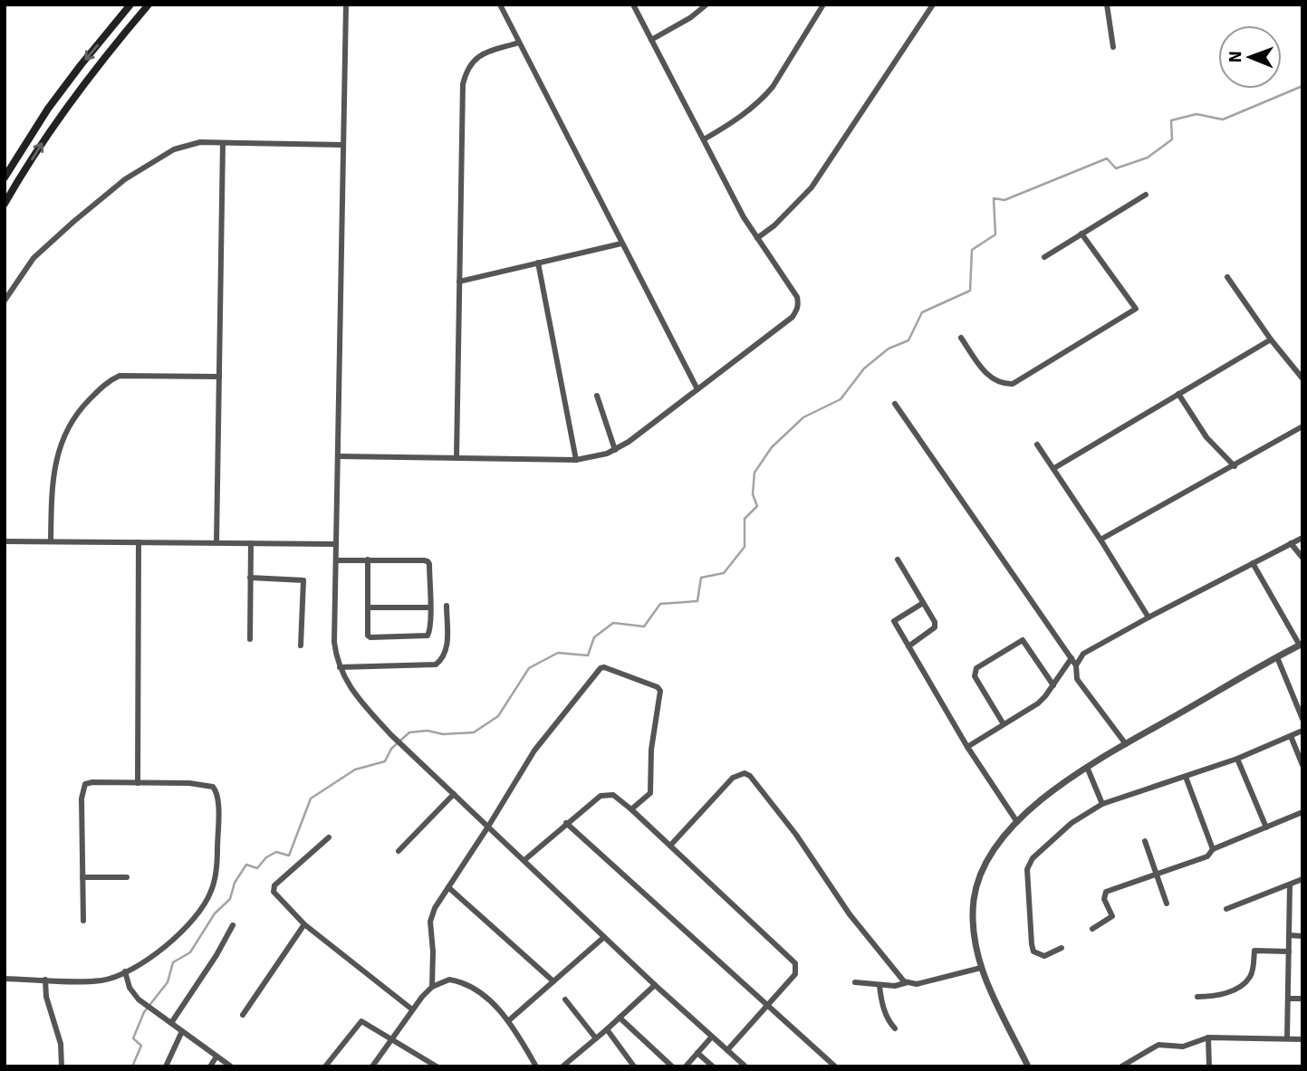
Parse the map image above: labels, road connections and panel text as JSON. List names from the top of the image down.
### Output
{
  "north": "left"
}
